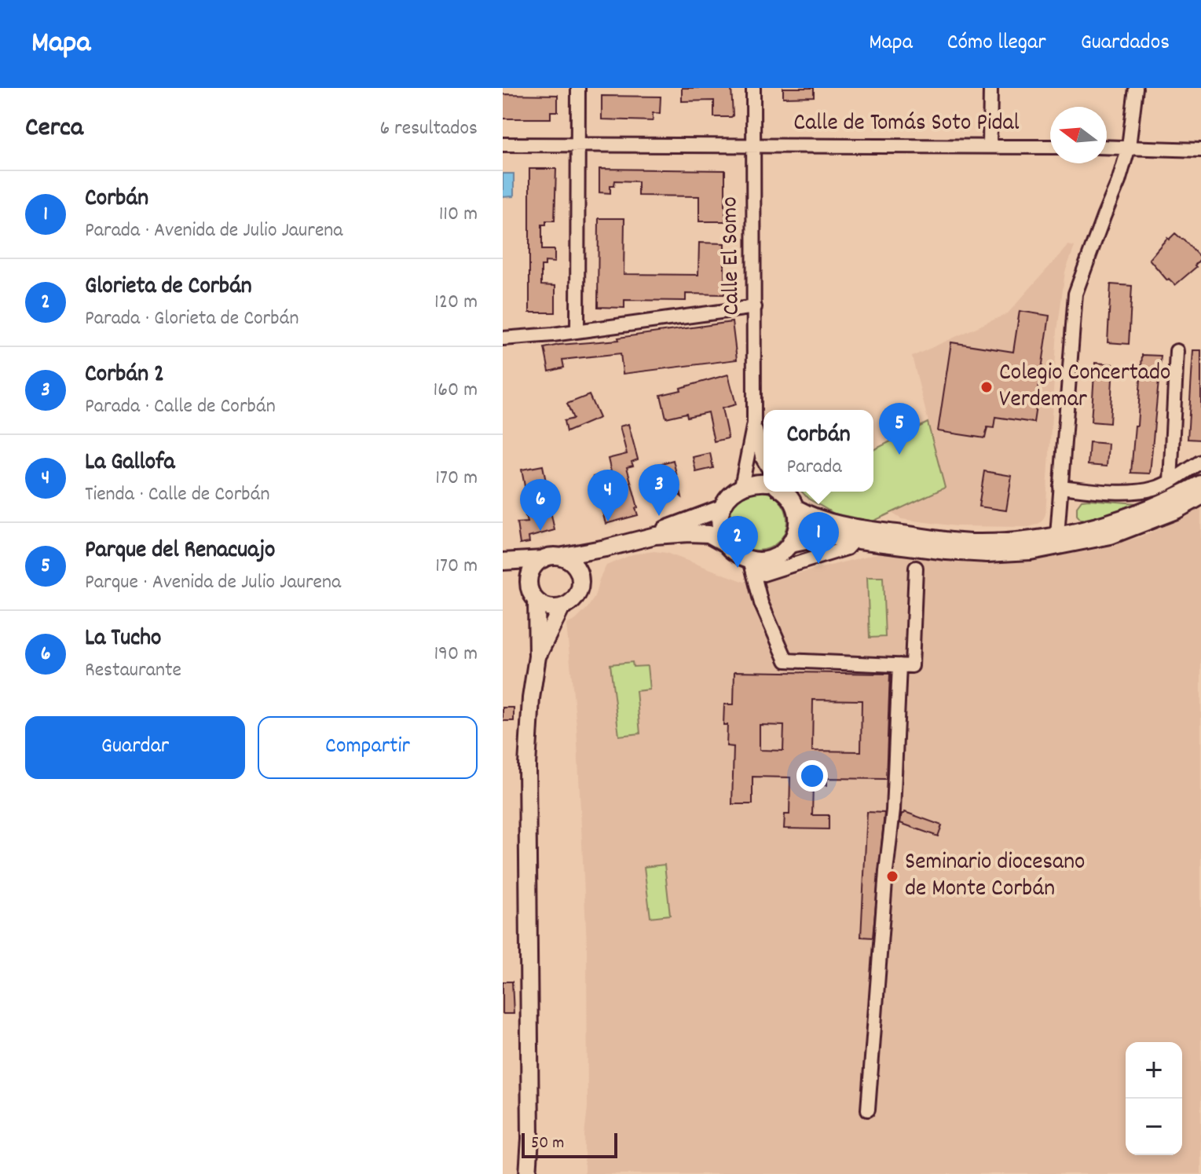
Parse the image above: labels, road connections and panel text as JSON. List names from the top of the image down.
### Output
{
  "streets": {
    "street": ["Calle de Tomás Soto Pidal", "Calle El Somo"]
  },
  "crossings": [
    ["Calle de Tomás Soto Pidal", "Calle El Somo"]
  ],
  "places": ["Colegio Concertado Verdemar", "Seminario diocesano de Monte Corbán"],
  "scale_bar": "50 m",
  "north": "left",
  "page": {
    "header": "Mapa",
    "nav": ["Mapa", "Cómo llegar", "Guardados"],
    "heading": ["Cerca", "6 resultados"],
    "list": [
      {
        "mark": "1",
        "name": "Corbán",
        "note": "Parada · Avenida de Julio Jaurena",
        "value": "110 m"
      },
      {
        "mark": "2",
        "name": "Glorieta de Corbán",
        "note": "Parada · Glorieta de Corbán",
        "value": "120 m"
      },
      {
        "mark": "3",
        "name": "Corbán 2",
        "note": "Parada · Calle de Corbán",
        "value": "160 m"
      },
      {
        "mark": "4",
        "name": "La Gallofa",
        "note": "Tienda · Calle de Corbán",
        "value": "170 m"
      },
      {
        "mark": "5",
        "name": "Parque del Renacuajo",
        "note": "Parque · Avenida de Julio Jaurena",
        "value": "170 m"
      },
      {
        "mark": "6",
        "name": "La Tucho",
        "note": "Restaurante",
        "value": "190 m"
      }
    ],
    "pins": [
      "5",
      "3",
      "4",
      "6",
      "1",
      "2"
    ],
    "popup": ["Corbán", "Parada"],
    "buttons": ["Guardar", "Compartir"],
    "map_buttons": ["+", "−"],
    "scale": "50 m"
  }
}
